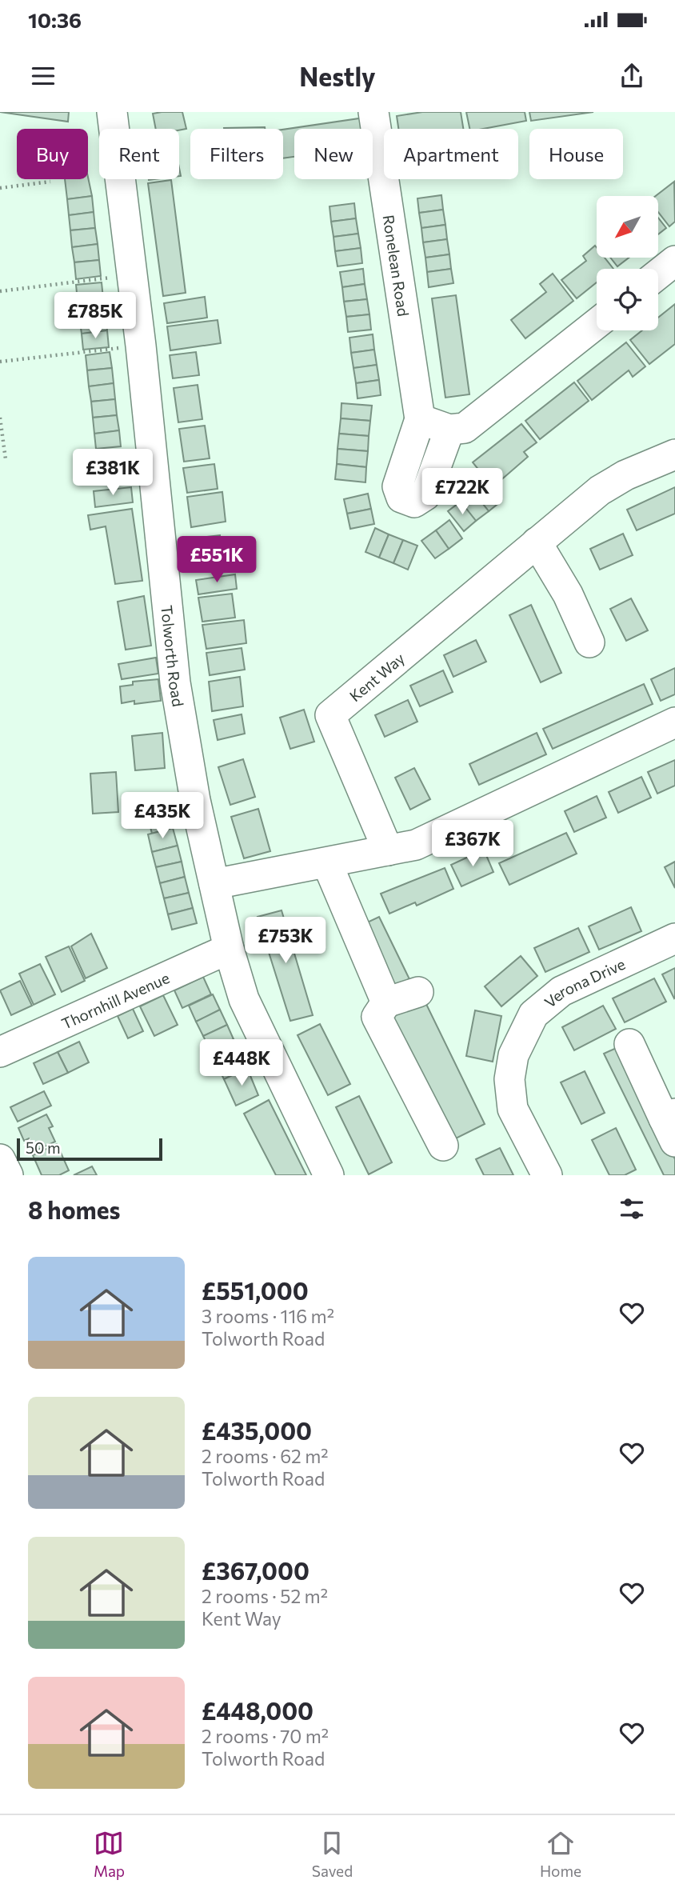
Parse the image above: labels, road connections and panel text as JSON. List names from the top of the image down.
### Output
{
  "streets": {
    "street": [
      "Ronelean Road",
      "Tolworth Road",
      "Kent Way",
      "Verona Drive",
      "Thornhill Avenue"
    ]
  },
  "crossings": [
    ["Tolworth Road", "Thornhill Avenue"]
  ],
  "scale_bar": "50 m",
  "north": "bottom left",
  "page": {
    "status": "10:36",
    "header": "Nestly",
    "chip": [
      "Buy",
      "Rent",
      "Filters",
      "New",
      "Apartment",
      "House"
    ],
    "price": [
      "£785K",
      "£381K",
      "£722K",
      "£551K",
      "£435K",
      "£367K",
      "£753K",
      "£448K"
    ],
    "scale": "50 m",
    "heading": "8 homes",
    "list": [
      {
        "name": "£551,000",
        "note": "3 rooms · 116 m² · Tolworth Road"
      },
      {
        "name": "£435,000",
        "note": "2 rooms · 62 m² · Tolworth Road"
      },
      {
        "name": "£367,000",
        "note": "2 rooms · 52 m² · Kent Way"
      },
      {
        "name": "£448,000",
        "note": "2 rooms · 70 m² · Tolworth Road"
      }
    ],
    "tabs": ["Map", "Saved", "Home"]
  }
}
